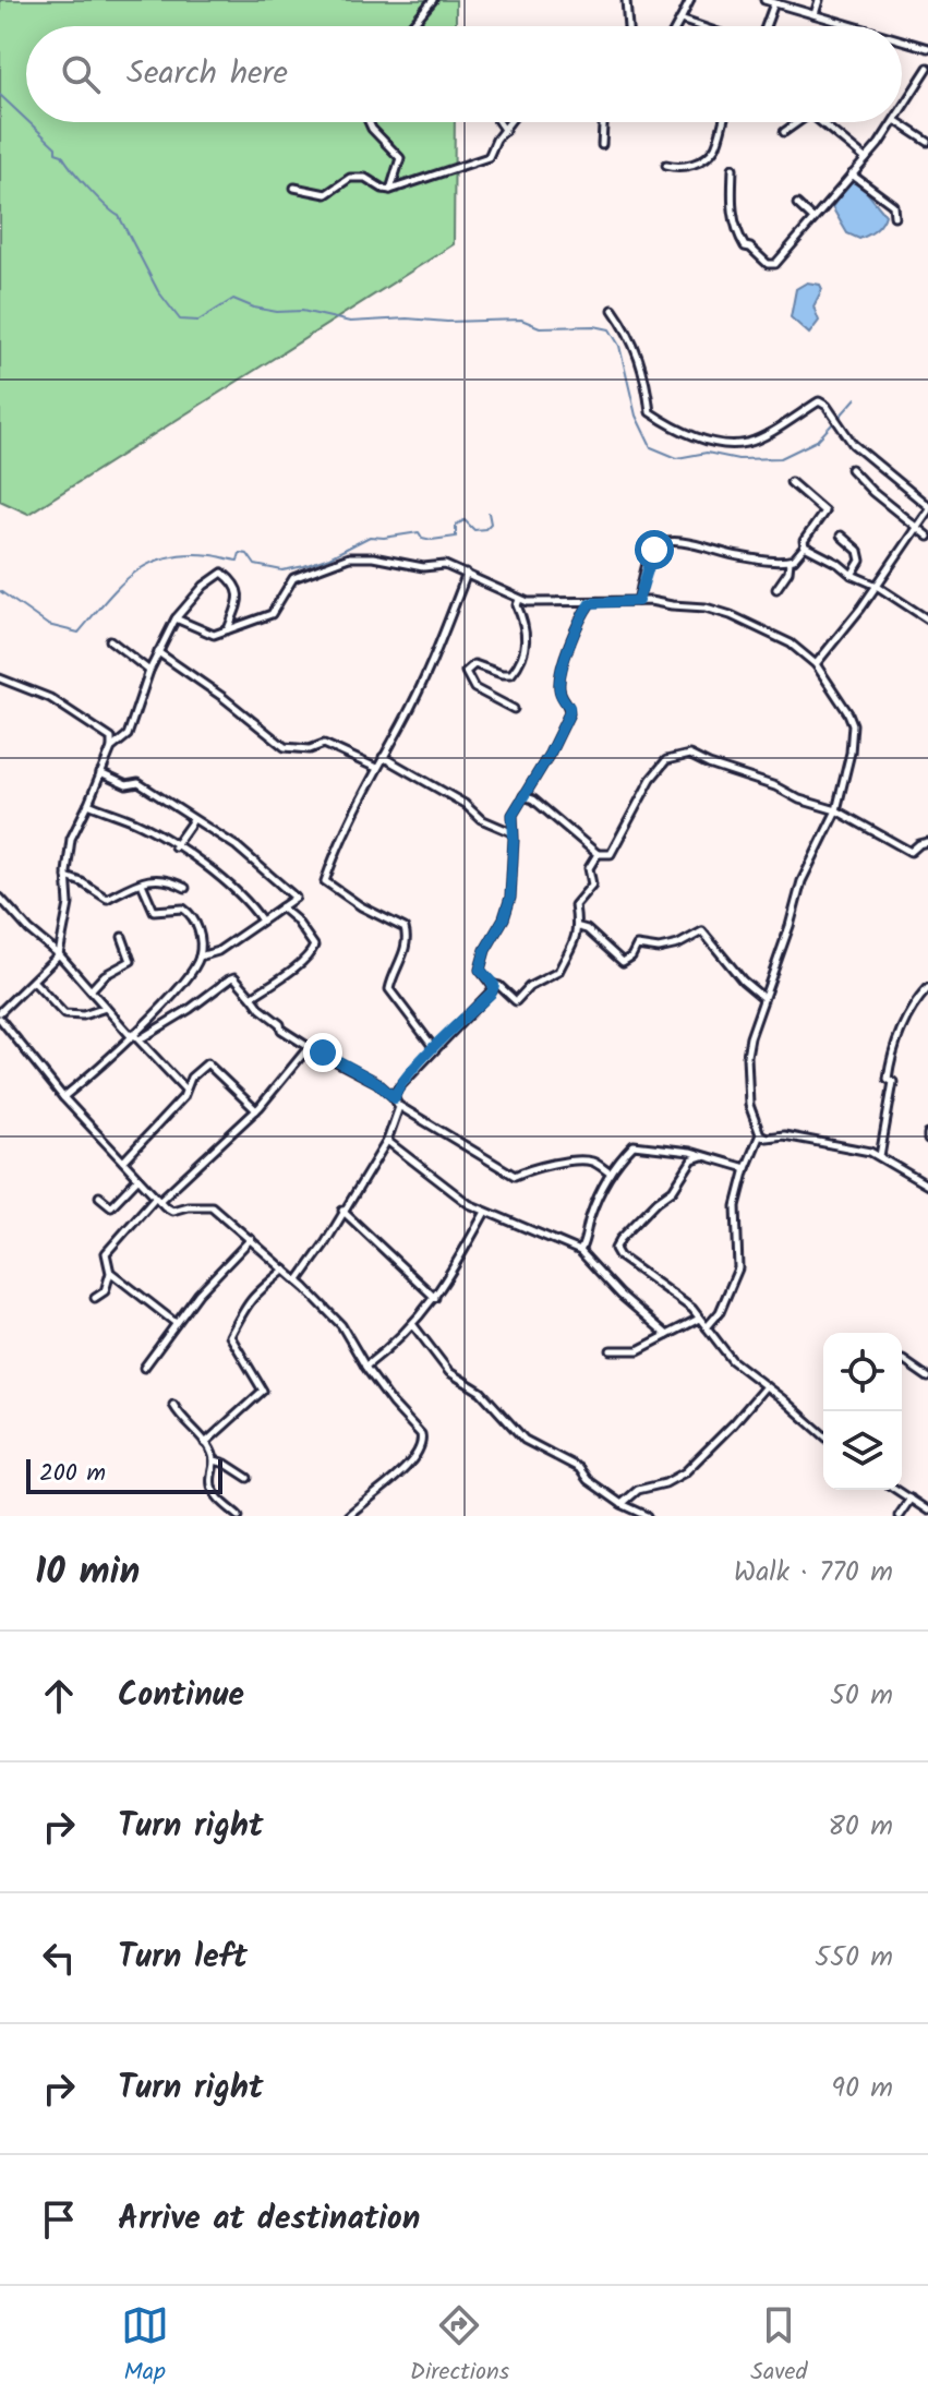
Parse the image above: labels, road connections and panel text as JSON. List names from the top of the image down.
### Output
{
  "scale_bar": "200 m",
  "page": {
    "search": "Search here",
    "scale": "200 m",
    "heading": ["10 min", "Walk · 770 m"],
    "list": [
      ["Continue", "50 m"],
      ["Turn right", "80 m"],
      ["Turn left", "550 m"],
      ["Turn right", "90 m"],
      "Arrive at destination"
    ],
    "nav": ["Map", "Directions", "Saved"]
  }
}
